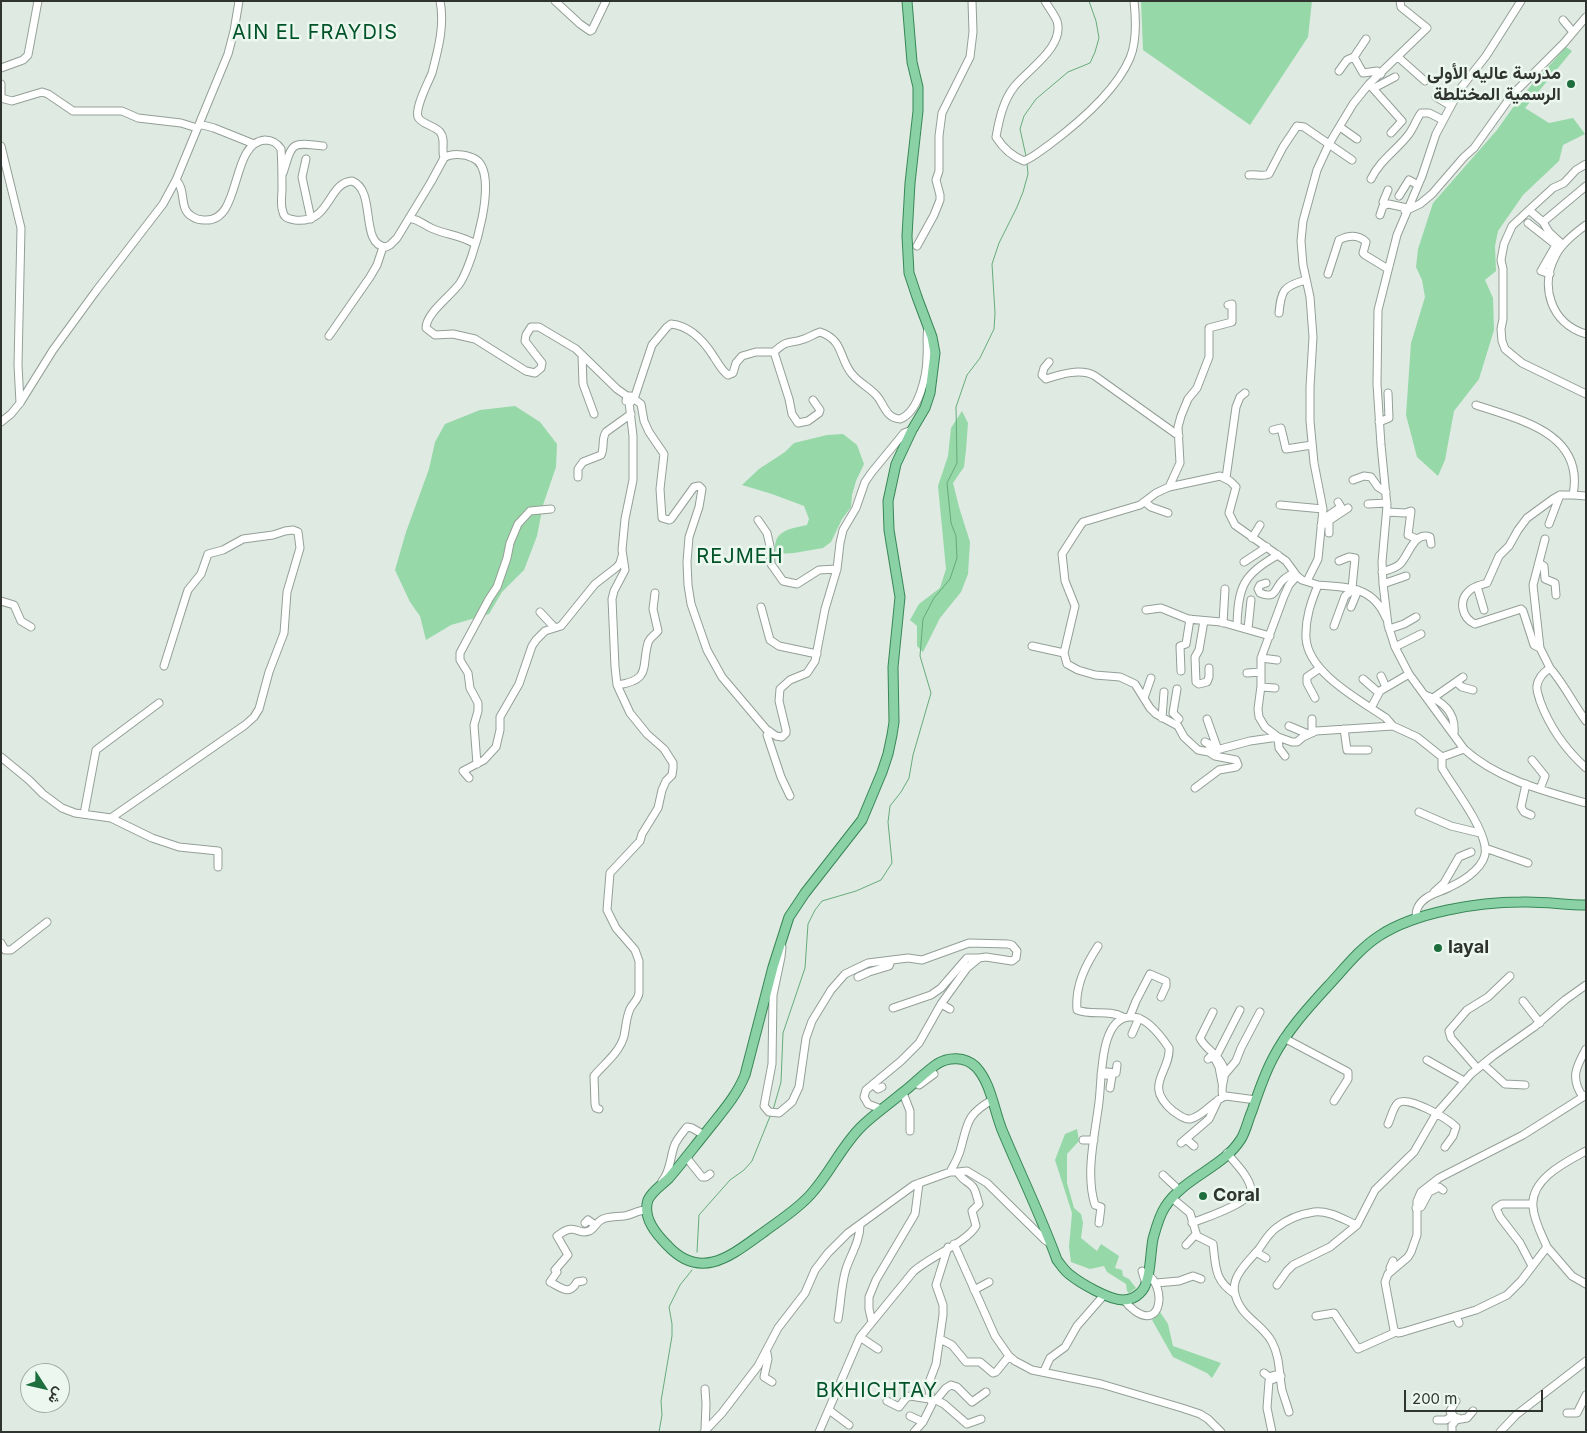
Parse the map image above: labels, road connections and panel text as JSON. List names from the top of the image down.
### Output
{
  "districts": ["AIN EL FRAYDIS", "REJMEH", "BKHICHTAY"],
  "places": ["مدرسة عاليه الأولى الرسمية المختلطة", "layal", "Coral"],
  "scale_bar": "200 m",
  "north": "bottom right"
}
